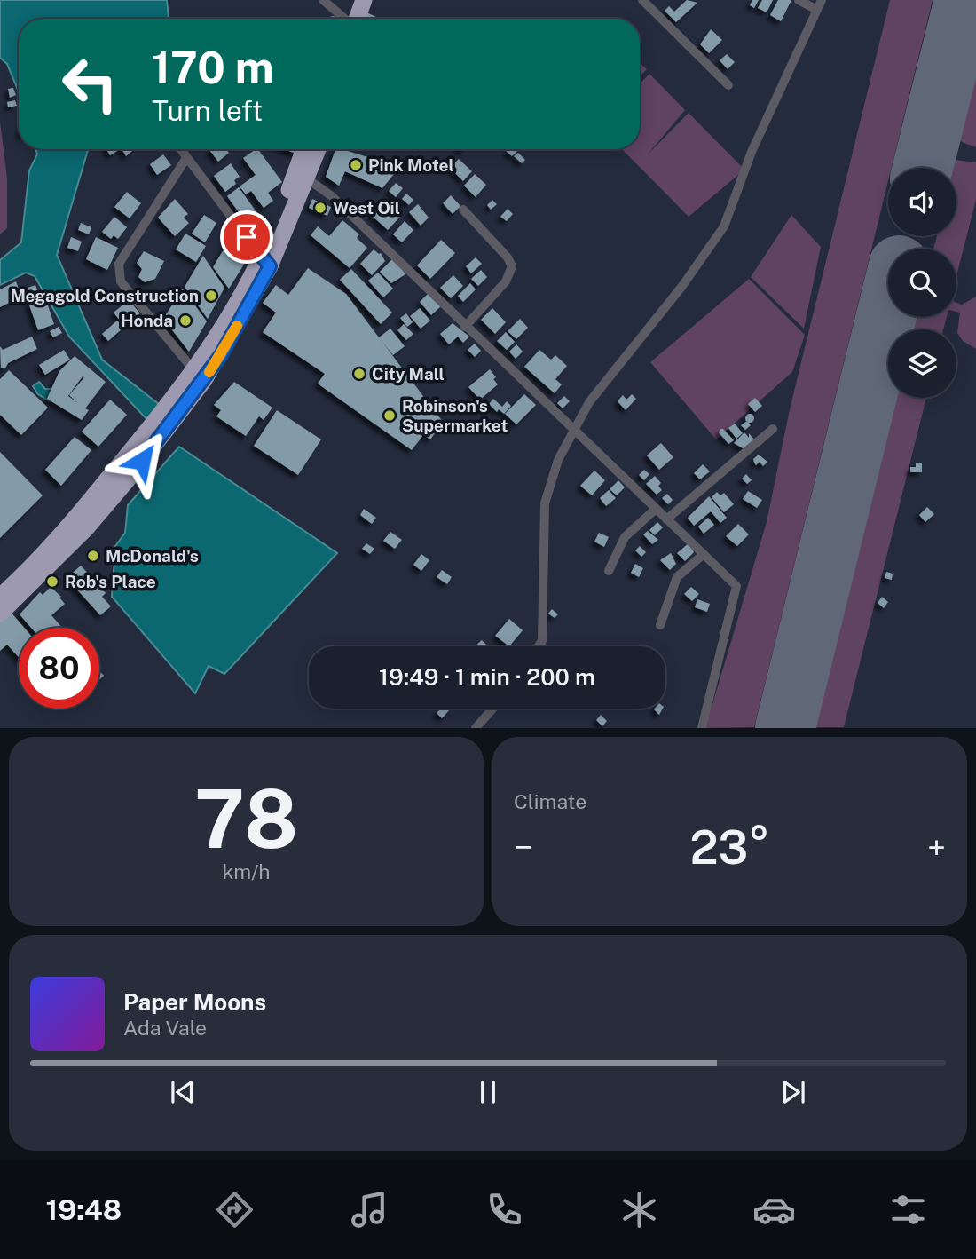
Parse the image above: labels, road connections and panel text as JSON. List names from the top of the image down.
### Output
{
  "places": [
    "Pink Motel",
    "West Oil",
    "Megagold Construction",
    "Honda",
    "City Mall",
    "Robinson's Supermarket",
    "McDonald's",
    "Rob's Place"
  ],
  "page": {
    "turn": ["170 m", "Turn left"],
    "limit": "80",
    "trip": "19:49 · 1 min · 200 m",
    "tile": [
      ["78", "km/h"],
      "Climate"
    ],
    "heat": ["−", "23°", "+"],
    "song": ["Paper Moons", "Ada Vale"],
    "tabs": "19:48"
  }
}
